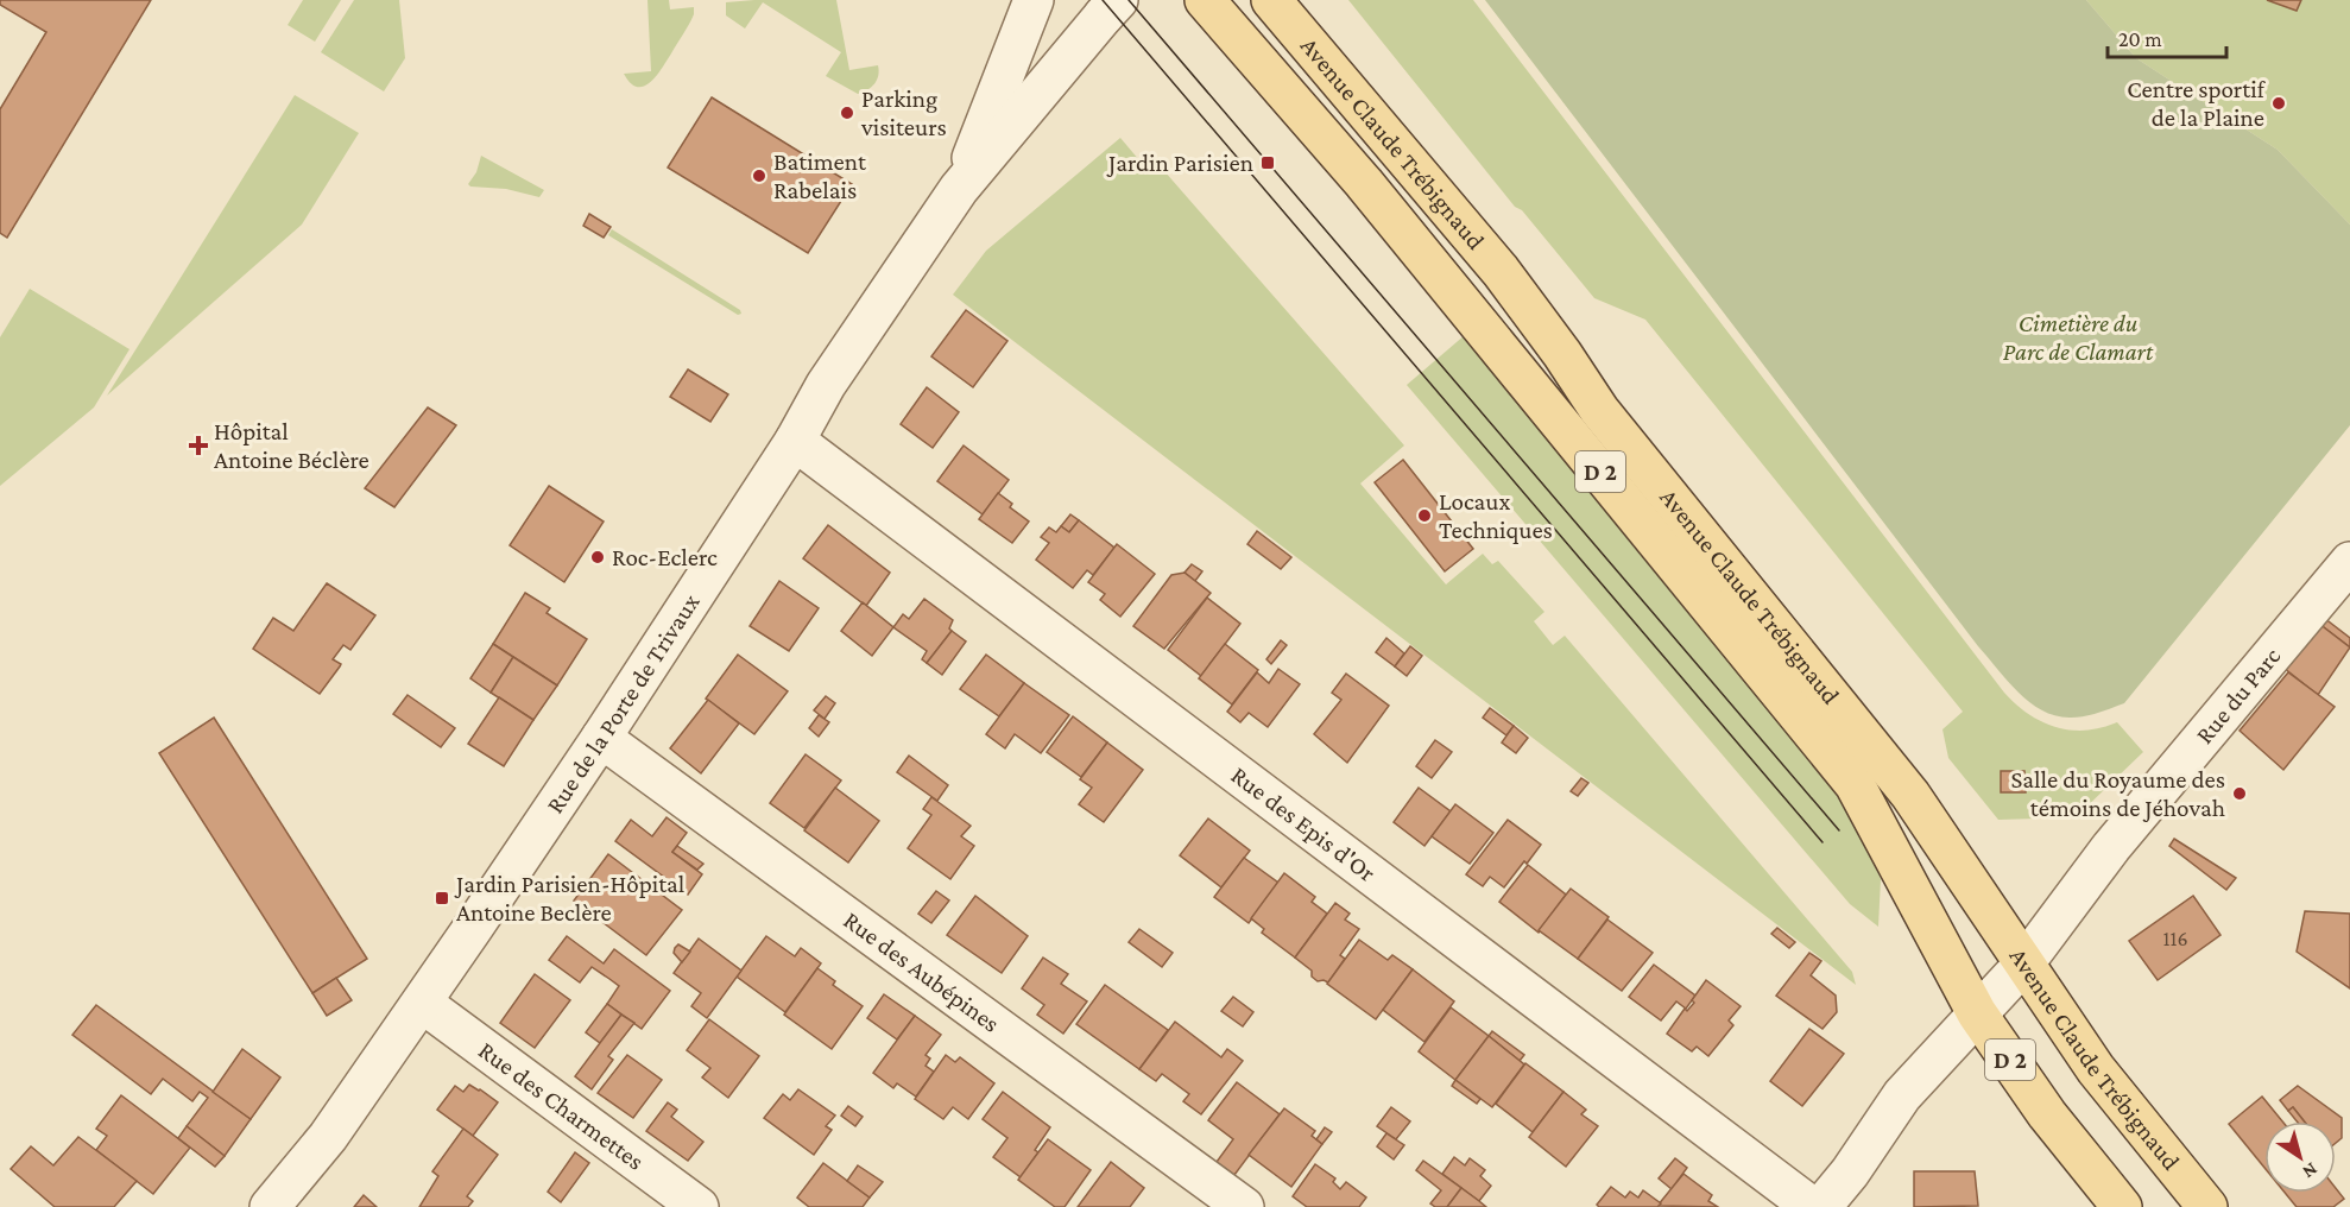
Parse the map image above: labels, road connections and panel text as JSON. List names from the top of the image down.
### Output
{
  "streets": {
    "main road": ["Avenue Claude Trébignaud", "D 2"],
    "street": [
      "Rue du Parc",
      "Rue de la Porte de Trivaux",
      "Rue des Epis d'Or",
      "Rue des Aubépines",
      "Rue des Charmettes"
    ]
  },
  "crossings": [
    ["Avenue Claude Trébignaud", "Rue du Parc"],
    ["D 2", "Rue du Parc"],
    ["Rue de la Porte de Trivaux", "Rue des Epis d'Or"],
    ["Rue de la Porte de Trivaux", "Rue des Aubépines"],
    ["Rue de la Porte de Trivaux", "Rue des Charmettes"]
  ],
  "parks": ["Cimetière du Parc de Clamart"],
  "places": {
    "other": [
      "Centre sportif de la Plaine",
      "Parking visiteurs",
      "Batiment Rabelais",
      "Locaux Techniques",
      "Roc-Eclerc",
      "Salle du Royaume des témoins de Jéhovah"
    ],
    "transit": ["Jardin Parisien", "Jardin Parisien-Hôpital Antoine Beclère"],
    "health": ["Hôpital Antoine Béclère"]
  },
  "house_numbers": ["116"],
  "scale_bar": "20 m",
  "north": "bottom right"
}
